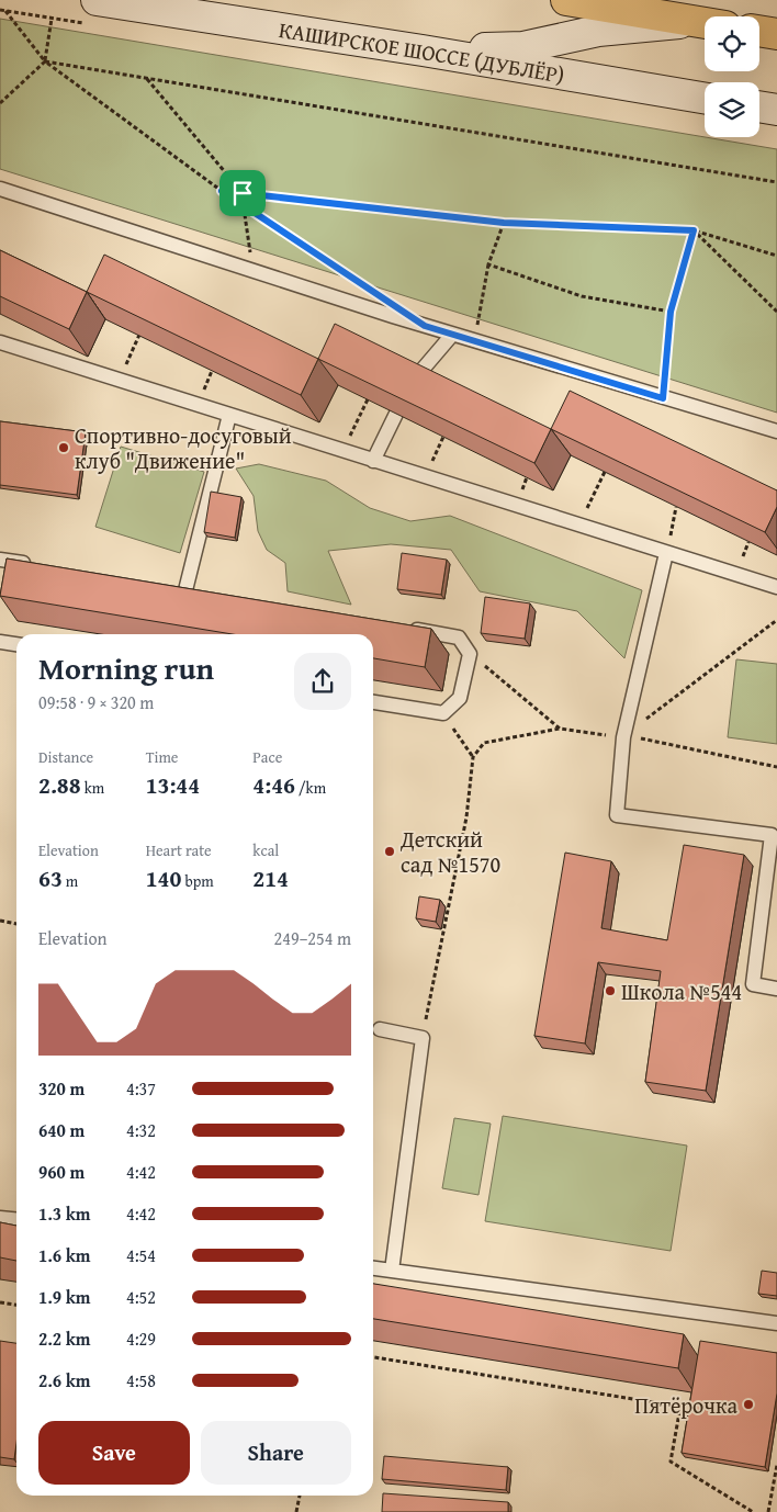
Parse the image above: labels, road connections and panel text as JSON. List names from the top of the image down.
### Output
{
  "streets": {
    "main road": ["КАШИРСКОЕ ШОССЕ (ДУБЛЁР)"]
  },
  "places": [
    "Спортивно-досуговый клуб \"Движение\"",
    "Детский сад №1570",
    "Школа №544",
    "Пятёрочка"
  ],
  "page": {
    "heading": ["Morning run", "09:58 · 9 × 320 m"],
    "stats": [
      ["Distance", "2.88 km"],
      ["Time", "13:44"],
      ["Pace", "4:46 /km"],
      ["Elevation", "63 m"],
      ["Heart rate", "140 bpm"],
      ["kcal", "214"]
    ],
    "chart": ["Elevation", "249–254 m"],
    "list": [
      {
        "name": "320 m",
        "note": "4:37"
      },
      {
        "name": "640 m",
        "note": "4:32"
      },
      {
        "name": "960 m",
        "note": "4:42"
      },
      {
        "name": "1.3 km",
        "note": "4:42"
      },
      {
        "name": "1.6 km",
        "note": "4:54"
      },
      {
        "name": "1.9 km",
        "note": "4:52"
      },
      {
        "name": "2.2 km",
        "note": "4:29"
      },
      {
        "name": "2.6 km",
        "note": "4:58"
      }
    ],
    "buttons": ["Save", "Share"]
  }
}
